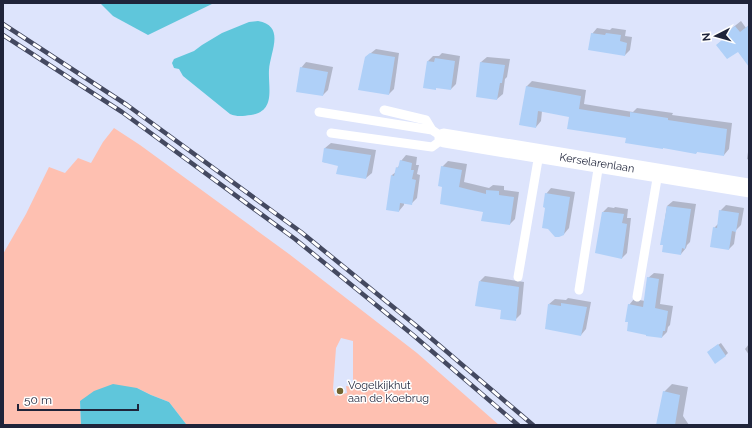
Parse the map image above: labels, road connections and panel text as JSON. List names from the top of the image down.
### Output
{
  "streets": {
    "street": ["Kerselarenlaan"]
  },
  "places": ["Vogelkijkhut aan de Koebrug"],
  "scale_bar": "50 m",
  "north": "left"
}
